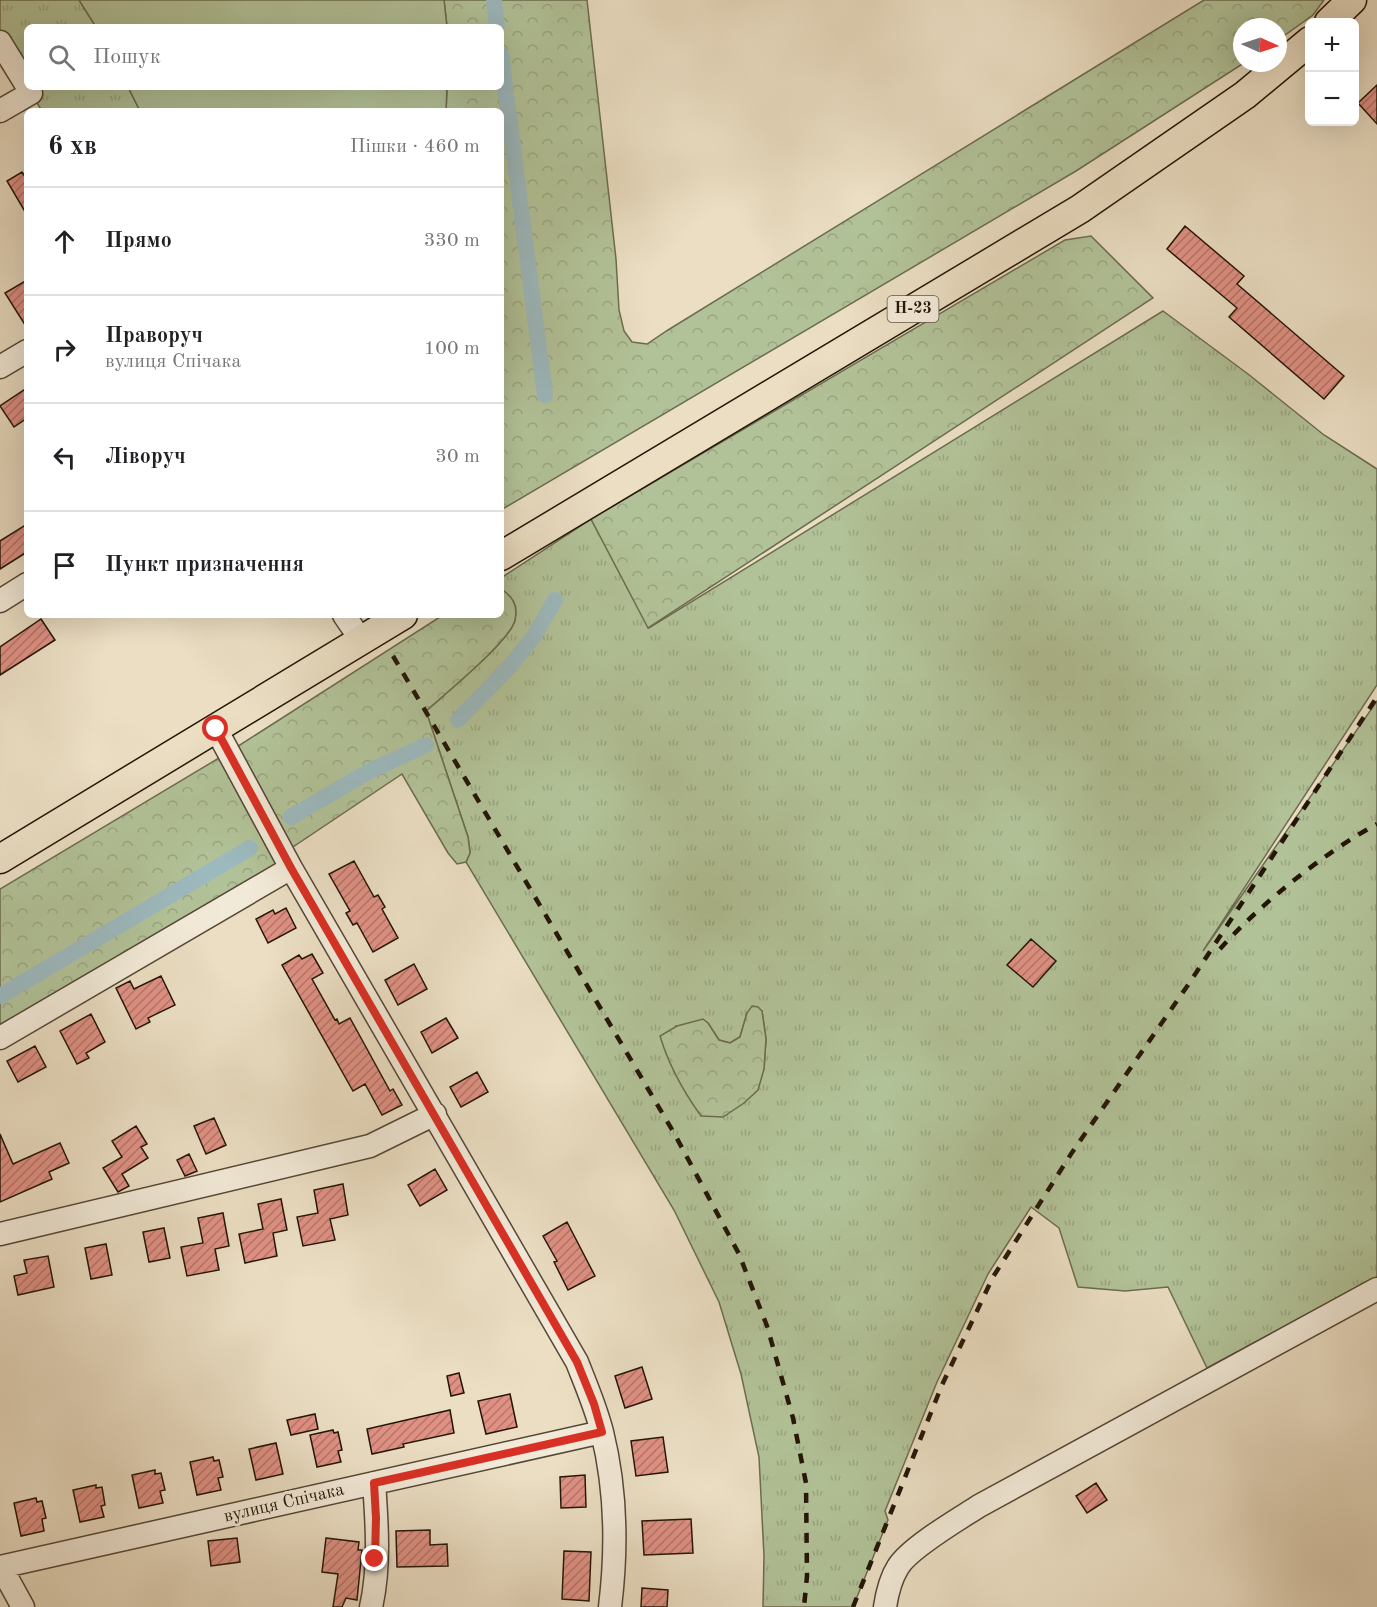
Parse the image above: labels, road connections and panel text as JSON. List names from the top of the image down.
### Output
{
  "streets": {
    "main road": ["Н-23"],
    "street": ["вулиця Спічака"]
  },
  "north": "right",
  "page": {
    "map_buttons": ["+", "−"],
    "search": "Пошук",
    "heading": ["6 хв", "Пішки · 460 m"],
    "list": [
      ["Прямо", "330 m"],
      ["Праворуч", "вулиця Спічака", "100 m"],
      ["Ліворуч", "30 m"],
      "Пункт призначення"
    ]
  }
}
